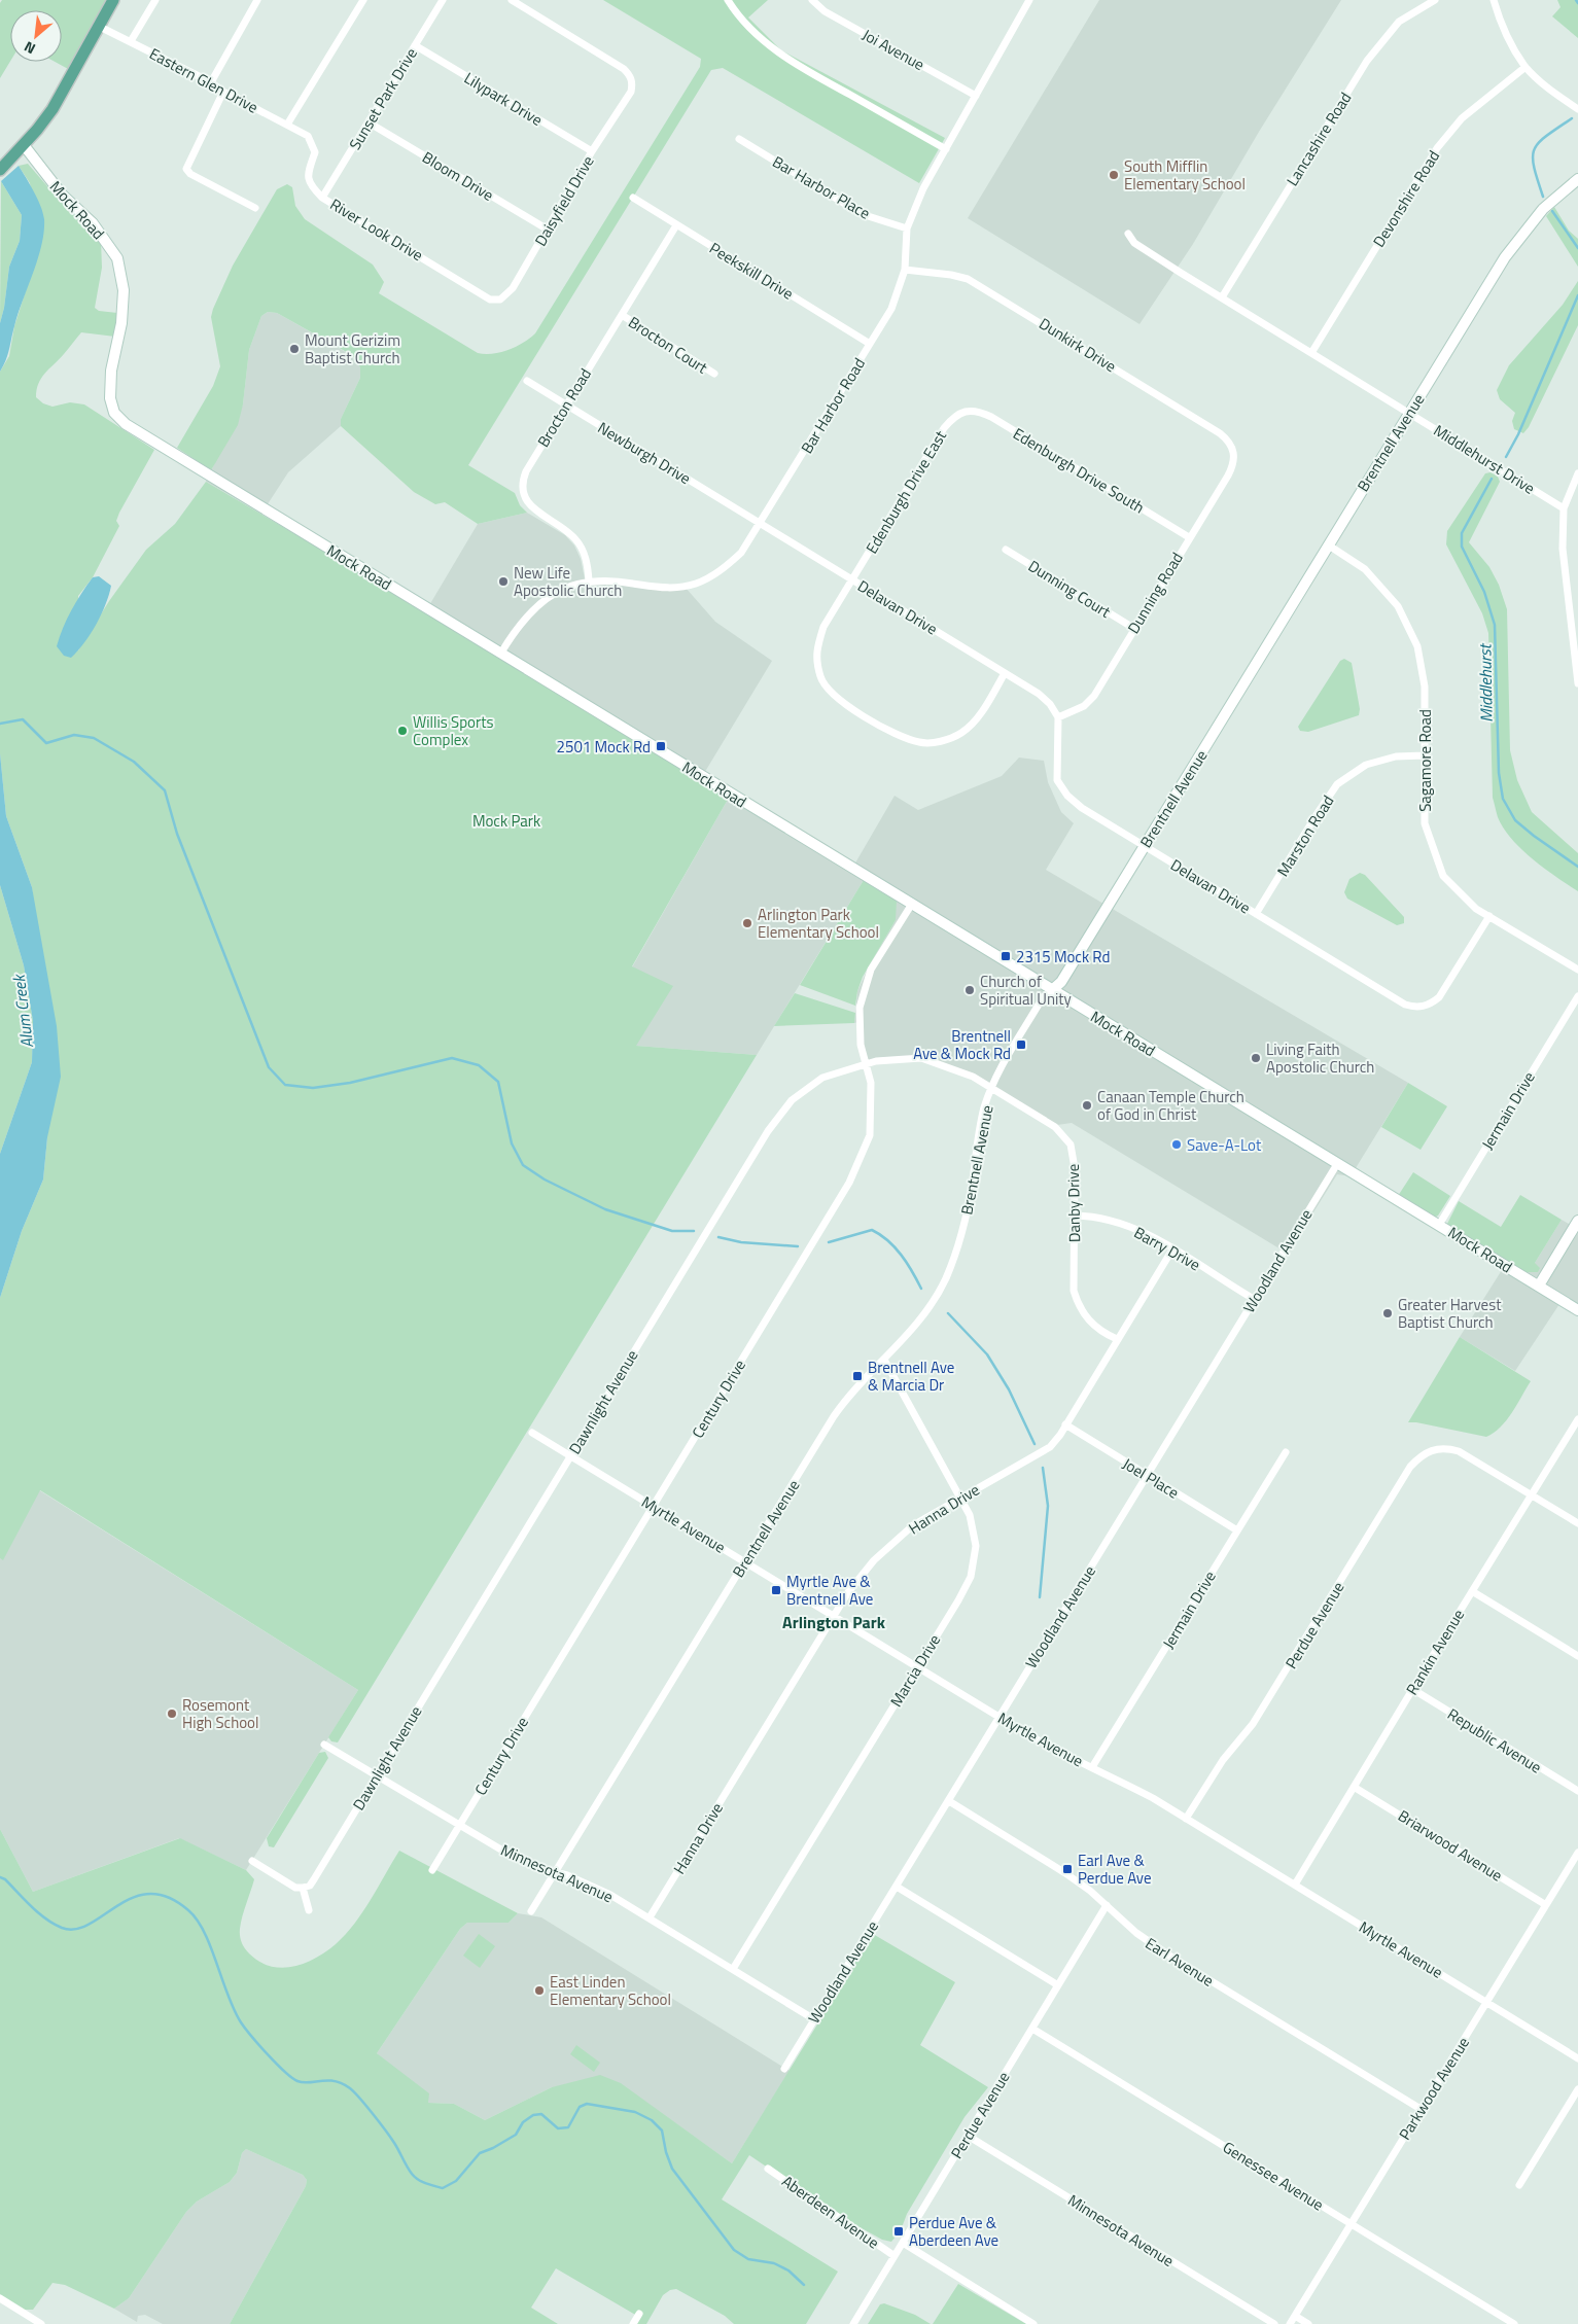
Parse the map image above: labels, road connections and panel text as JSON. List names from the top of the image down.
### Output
{
  "streets": {
    "main road": ["Mock Road", "Brentnell Avenue"],
    "street": [
      "Joi Avenue",
      "Eastern Glen Drive",
      "Sunset Park Drive",
      "Lilypark Drive",
      "Lancashire Road",
      "Bloom Drive",
      "Bar Harbor Place",
      "Devonshire Road",
      "Daisyfield Drive",
      "River Look Drive",
      "Peekskill Drive",
      "Brocton Court",
      "Dunkirk Drive",
      "Bar Harbor Road",
      "Brocton Road",
      "Newburgh Drive",
      "Middlehurst Drive",
      "Edenburgh Drive South",
      "Edenburgh Drive East",
      "Dunning Court",
      "Dunning Road",
      "Delavan Drive",
      "Sagamore Road",
      "Marston Road",
      "Jermain Drive",
      "Danby Drive",
      "Barry Drive",
      "Woodland Avenue",
      "Century Drive",
      "Dawnlight Avenue",
      "Joel Place",
      "Hanna Drive",
      "Myrtle Avenue",
      "Perdue Avenue",
      "Rankin Avenue",
      "Marcia Drive",
      "Republic Avenue",
      "Briarwood Avenue",
      "Minnesota Avenue",
      "Earl Avenue",
      "Parkwood Avenue",
      "Genessee Avenue",
      "Aberdeen Avenue"
    ]
  },
  "crossings": [
    ["Joi Avenue", "Bar Harbor Road"],
    ["Eastern Glen Drive", "River Look Drive"],
    ["Sunset Park Drive", "Lilypark Drive"],
    ["Sunset Park Drive", "Bloom Drive"],
    ["Sunset Park Drive", "River Look Drive"],
    ["Lilypark Drive", "Daisyfield Drive"],
    ["Lancashire Road", "Middlehurst Drive"],
    ["Bloom Drive", "Daisyfield Drive"],
    ["Bar Harbor Place", "Bar Harbor Road"],
    ["Devonshire Road", "Middlehurst Drive"],
    ["Daisyfield Drive", "River Look Drive"],
    ["Mock Road", "Bar Harbor Road"],
    ["Mock Road", "Brentnell Avenue"],
    ["Mock Road", "Jermain Drive"],
    ["Mock Road", "Woodland Avenue"],
    ["Mock Road", "Century Drive"],
    ["Peekskill Drive", "Bar Harbor Road"],
    ["Peekskill Drive", "Brocton Road"],
    ["Brocton Court", "Brocton Road"],
    ["Dunkirk Drive", "Bar Harbor Road"],
    ["Dunkirk Drive", "Dunning Road"],
    ["Bar Harbor Road", "Brocton Road"],
    ["Bar Harbor Road", "Newburgh Drive"],
    ["Bar Harbor Road", "Delavan Drive"],
    ["Brocton Road", "Newburgh Drive"],
    ["Brentnell Avenue", "Middlehurst Drive"],
    ["Brentnell Avenue", "Delavan Drive"],
    ["Brentnell Avenue", "Sagamore Road"],
    ["Brentnell Avenue", "Danby Drive"],
    ["Brentnell Avenue", "Dawnlight Avenue"],
    ["Brentnell Avenue", "Myrtle Avenue"],
    ["Brentnell Avenue", "Marcia Drive"],
    ["Brentnell Avenue", "Minnesota Avenue"],
    ["Newburgh Drive", "Delavan Drive"],
    ["Edenburgh Drive South", "Edenburgh Drive East"],
    ["Edenburgh Drive South", "Dunning Road"],
    ["Edenburgh Drive East", "Delavan Drive"],
    ["Dunning Court", "Dunning Road"],
    ["Dunning Road", "Delavan Drive"],
    ["Delavan Drive", "Sagamore Road"],
    ["Delavan Drive", "Marston Road"],
    ["Sagamore Road", "Marston Road"],
    ["Jermain Drive", "Joel Place"],
    ["Jermain Drive", "Myrtle Avenue"],
    ["Danby Drive", "Barry Drive"],
    ["Danby Drive", "Dawnlight Avenue"],
    ["Danby Drive", "Hanna Drive"],
    ["Barry Drive", "Woodland Avenue"],
    ["Barry Drive", "Hanna Drive"],
    ["Woodland Avenue", "Joel Place"],
    ["Woodland Avenue", "Myrtle Avenue"],
    ["Woodland Avenue", "Minnesota Avenue"],
    ["Woodland Avenue", "Earl Avenue"],
    ["Century Drive", "Dawnlight Avenue"],
    ["Century Drive", "Myrtle Avenue"],
    ["Century Drive", "Minnesota Avenue"],
    ["Dawnlight Avenue", "Myrtle Avenue"],
    ["Dawnlight Avenue", "Minnesota Avenue"],
    ["Joel Place", "Hanna Drive"],
    ["Hanna Drive", "Myrtle Avenue"],
    ["Hanna Drive", "Marcia Drive"],
    ["Hanna Drive", "Minnesota Avenue"],
    ["Myrtle Avenue", "Perdue Avenue"],
    ["Myrtle Avenue", "Rankin Avenue"],
    ["Myrtle Avenue", "Marcia Drive"],
    ["Myrtle Avenue", "Parkwood Avenue"],
    ["Perdue Avenue", "Rankin Avenue"],
    ["Perdue Avenue", "Minnesota Avenue"],
    ["Perdue Avenue", "Earl Avenue"],
    ["Perdue Avenue", "Genessee Avenue"],
    ["Perdue Avenue", "Aberdeen Avenue"],
    ["Rankin Avenue", "Republic Avenue"],
    ["Rankin Avenue", "Briarwood Avenue"],
    ["Marcia Drive", "Minnesota Avenue"],
    ["Briarwood Avenue", "Parkwood Avenue"],
    ["Earl Avenue", "Parkwood Avenue"],
    ["Parkwood Avenue", "Genessee Avenue"]
  ],
  "districts": ["Arlington Park"],
  "water": ["Middlehurst", "Alum Creek"],
  "parks": ["Mock Park"],
  "places": {
    "other": [
      "South Mifflin Elementary School",
      "Mount Gerizim Baptist Church",
      "New Life Apostolic Church",
      "Willis Sports Complex",
      "Arlington Park Elementary School",
      "Church of Spiritual Unity",
      "Living Faith Apostolic Church",
      "Canaan Temple Church of God in Christ",
      "Save-A-Lot",
      "Greater Harvest Baptist Church",
      "Rosemont High School",
      "East Linden Elementary School"
    ],
    "transit": [
      "2501 Mock Rd",
      "2315 Mock Rd",
      "Brentnell Ave & Mock Rd",
      "Brentnell Ave & Marcia Dr",
      "Myrtle Ave & Brentnell Ave",
      "Earl Ave & Perdue Ave",
      "Perdue Ave & Aberdeen Ave"
    ]
  },
  "north": "bottom left"
}
